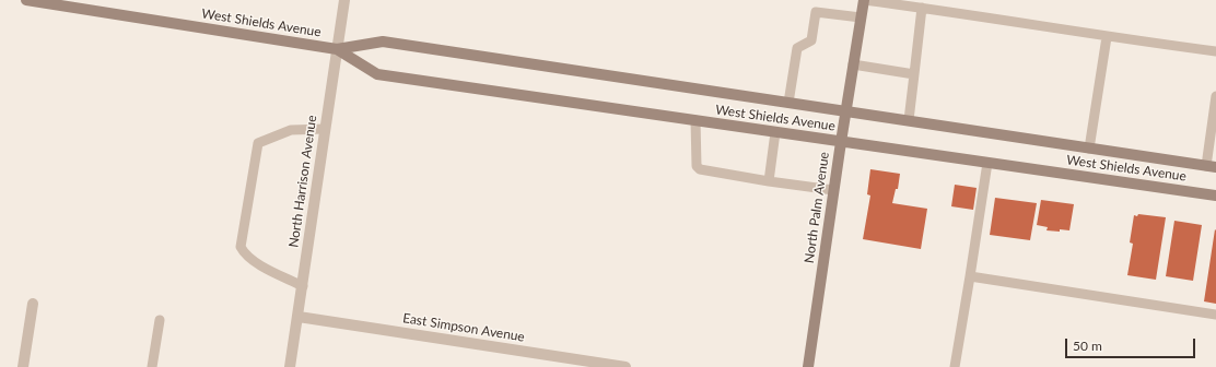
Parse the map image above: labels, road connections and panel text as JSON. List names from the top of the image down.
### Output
{
  "streets": {
    "main road": ["West Shields Avenue", "North Palm Avenue"],
    "street": ["North Harrison Avenue", "East Simpson Avenue"]
  },
  "crossings": [
    ["West Shields Avenue", "North Harrison Avenue"],
    ["West Shields Avenue", "North Palm Avenue"],
    ["North Harrison Avenue", "East Simpson Avenue"]
  ],
  "scale_bar": "50 m"
}
